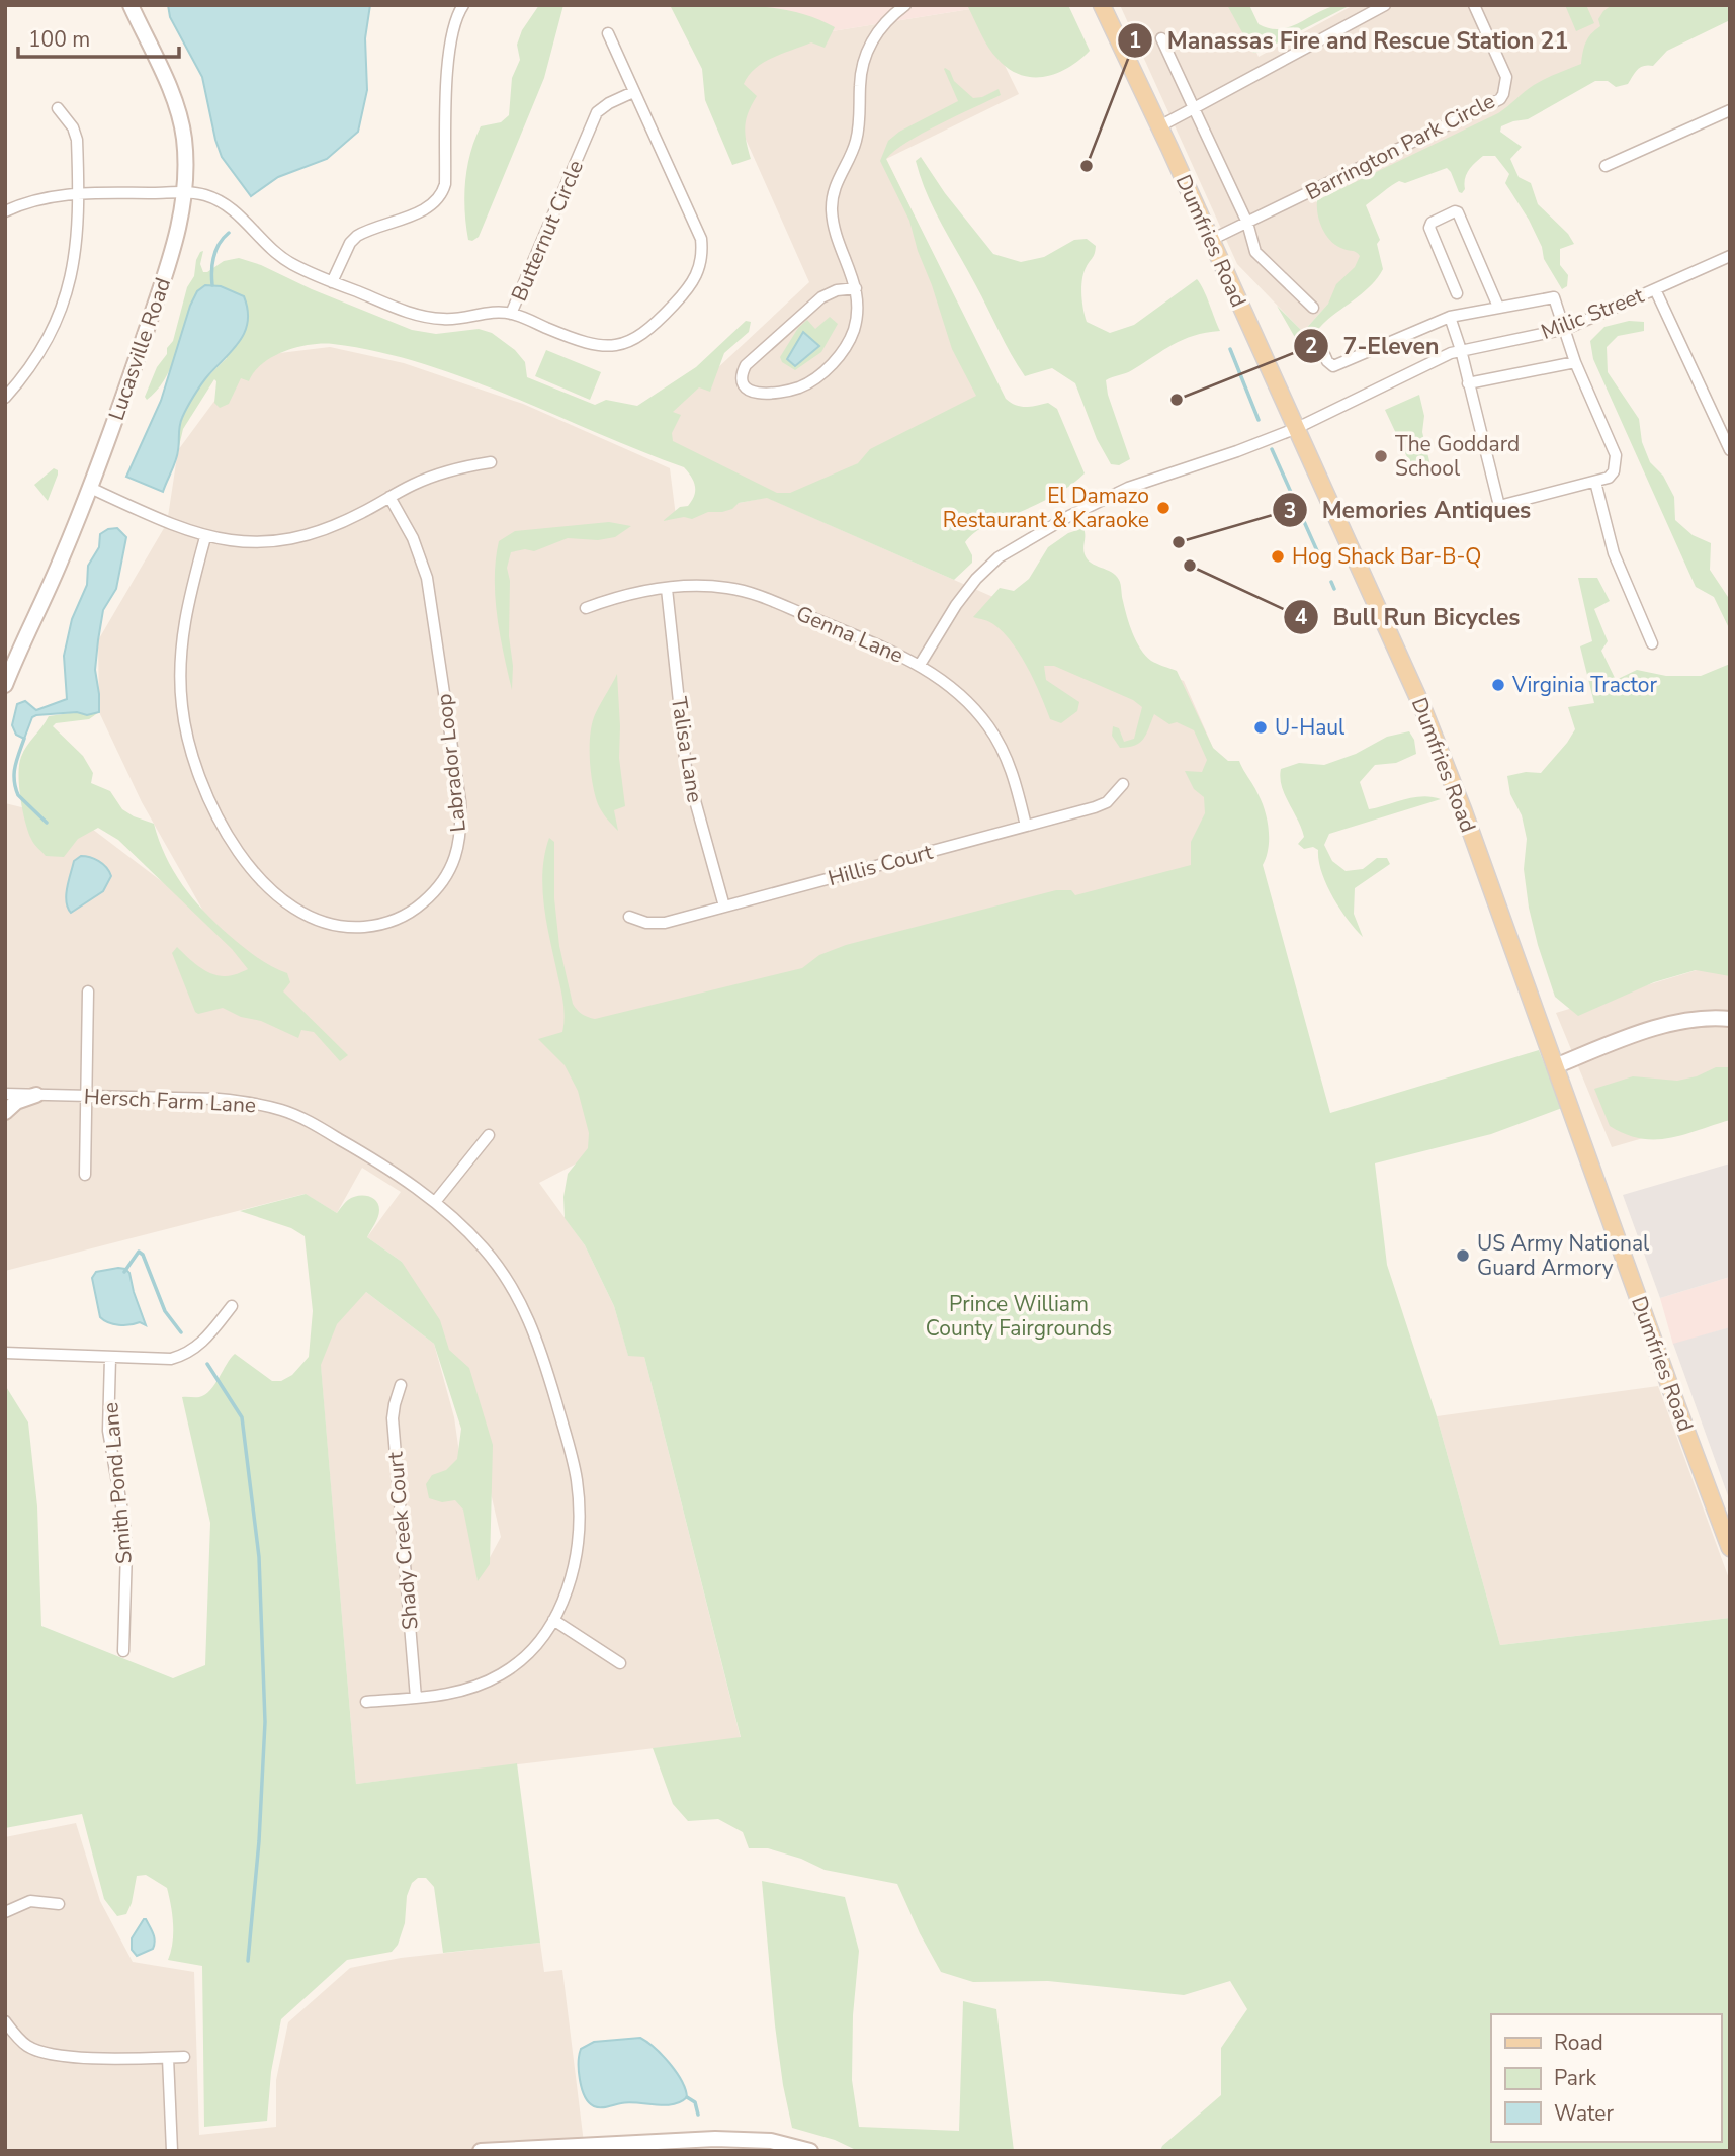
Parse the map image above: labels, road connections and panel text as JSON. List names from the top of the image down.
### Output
{
  "streets": {
    "main road": ["Dumfries Road"],
    "street": [
      "Barrington Park Circle",
      "Butternut Circle",
      "Milic Street",
      "Lucasville Road",
      "Genna Lane",
      "Talisa Lane",
      "Labrador Loop",
      "Hillis Court",
      "Hersch Farm Lane",
      "Smith Pond Lane",
      "Shady Creek Court"
    ]
  },
  "crossings": [
    ["Barrington Park Circle", "Dumfries Road"],
    ["Dumfries Road", "Milic Street"],
    ["Milic Street", "Genna Lane"],
    ["Genna Lane", "Talisa Lane"],
    ["Genna Lane", "Hillis Court"],
    ["Talisa Lane", "Hillis Court"],
    ["Hersch Farm Lane", "Shady Creek Court"]
  ],
  "parks": ["Prince William County Fairgrounds"],
  "places": [
    "Manassas Fire and Rescue Station 21",
    "7-Eleven",
    "The Goddard School",
    "El Damazo Restaurant & Karaoke",
    "Memories Antiques",
    "Hog Shack Bar-B-Q",
    "Bull Run Bicycles",
    "Virginia Tractor",
    "U-Haul",
    "US Army National Guard Armory"
  ],
  "legend": ["Road", "Park", "Water"],
  "scale_bar": "100 m"
}
